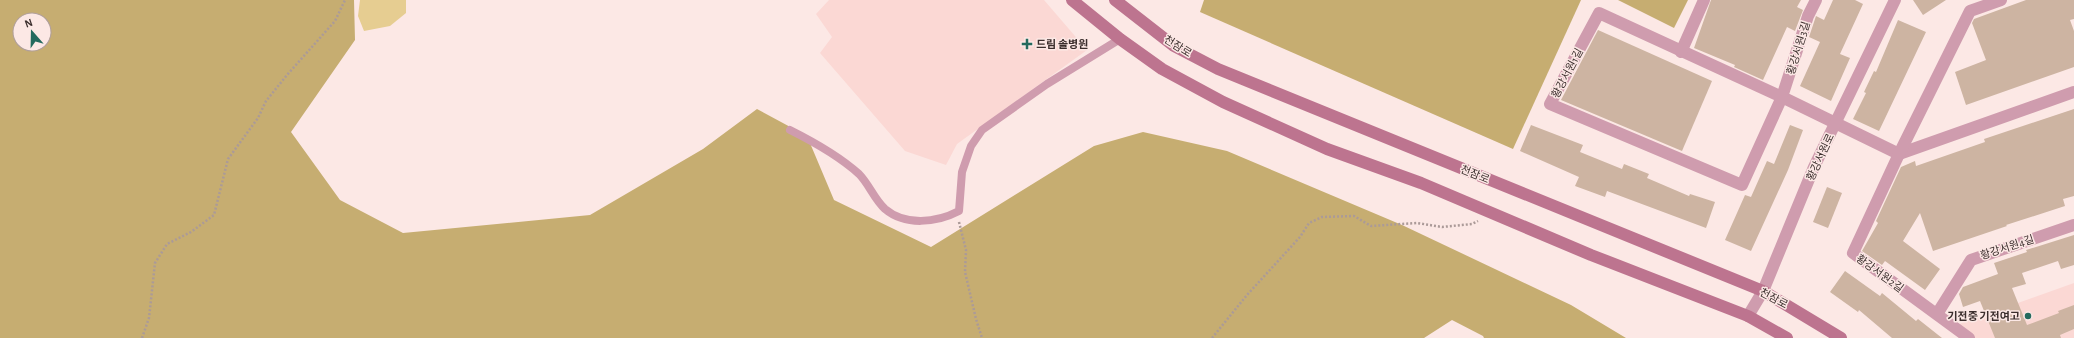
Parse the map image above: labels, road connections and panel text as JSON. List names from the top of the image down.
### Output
{
  "streets": {
    "street": [
      "천잠로",
      "황강서원3길",
      "황강서원1길",
      "황강서원로",
      "황강서원4길",
      "황강서원2길"
    ]
  },
  "crossings": [
    ["천잠로", "황강서원로"],
    ["황강서원3길", "황강서원1길"],
    ["황강서원1길", "황강서원로"],
    ["황강서원1길", "황강서원2길"],
    ["황강서원4길", "황강서원2길"]
  ],
  "places": {
    "health": ["드림 솔병원"],
    "other": ["기전중 기전여고"]
  },
  "north": "top"
}
